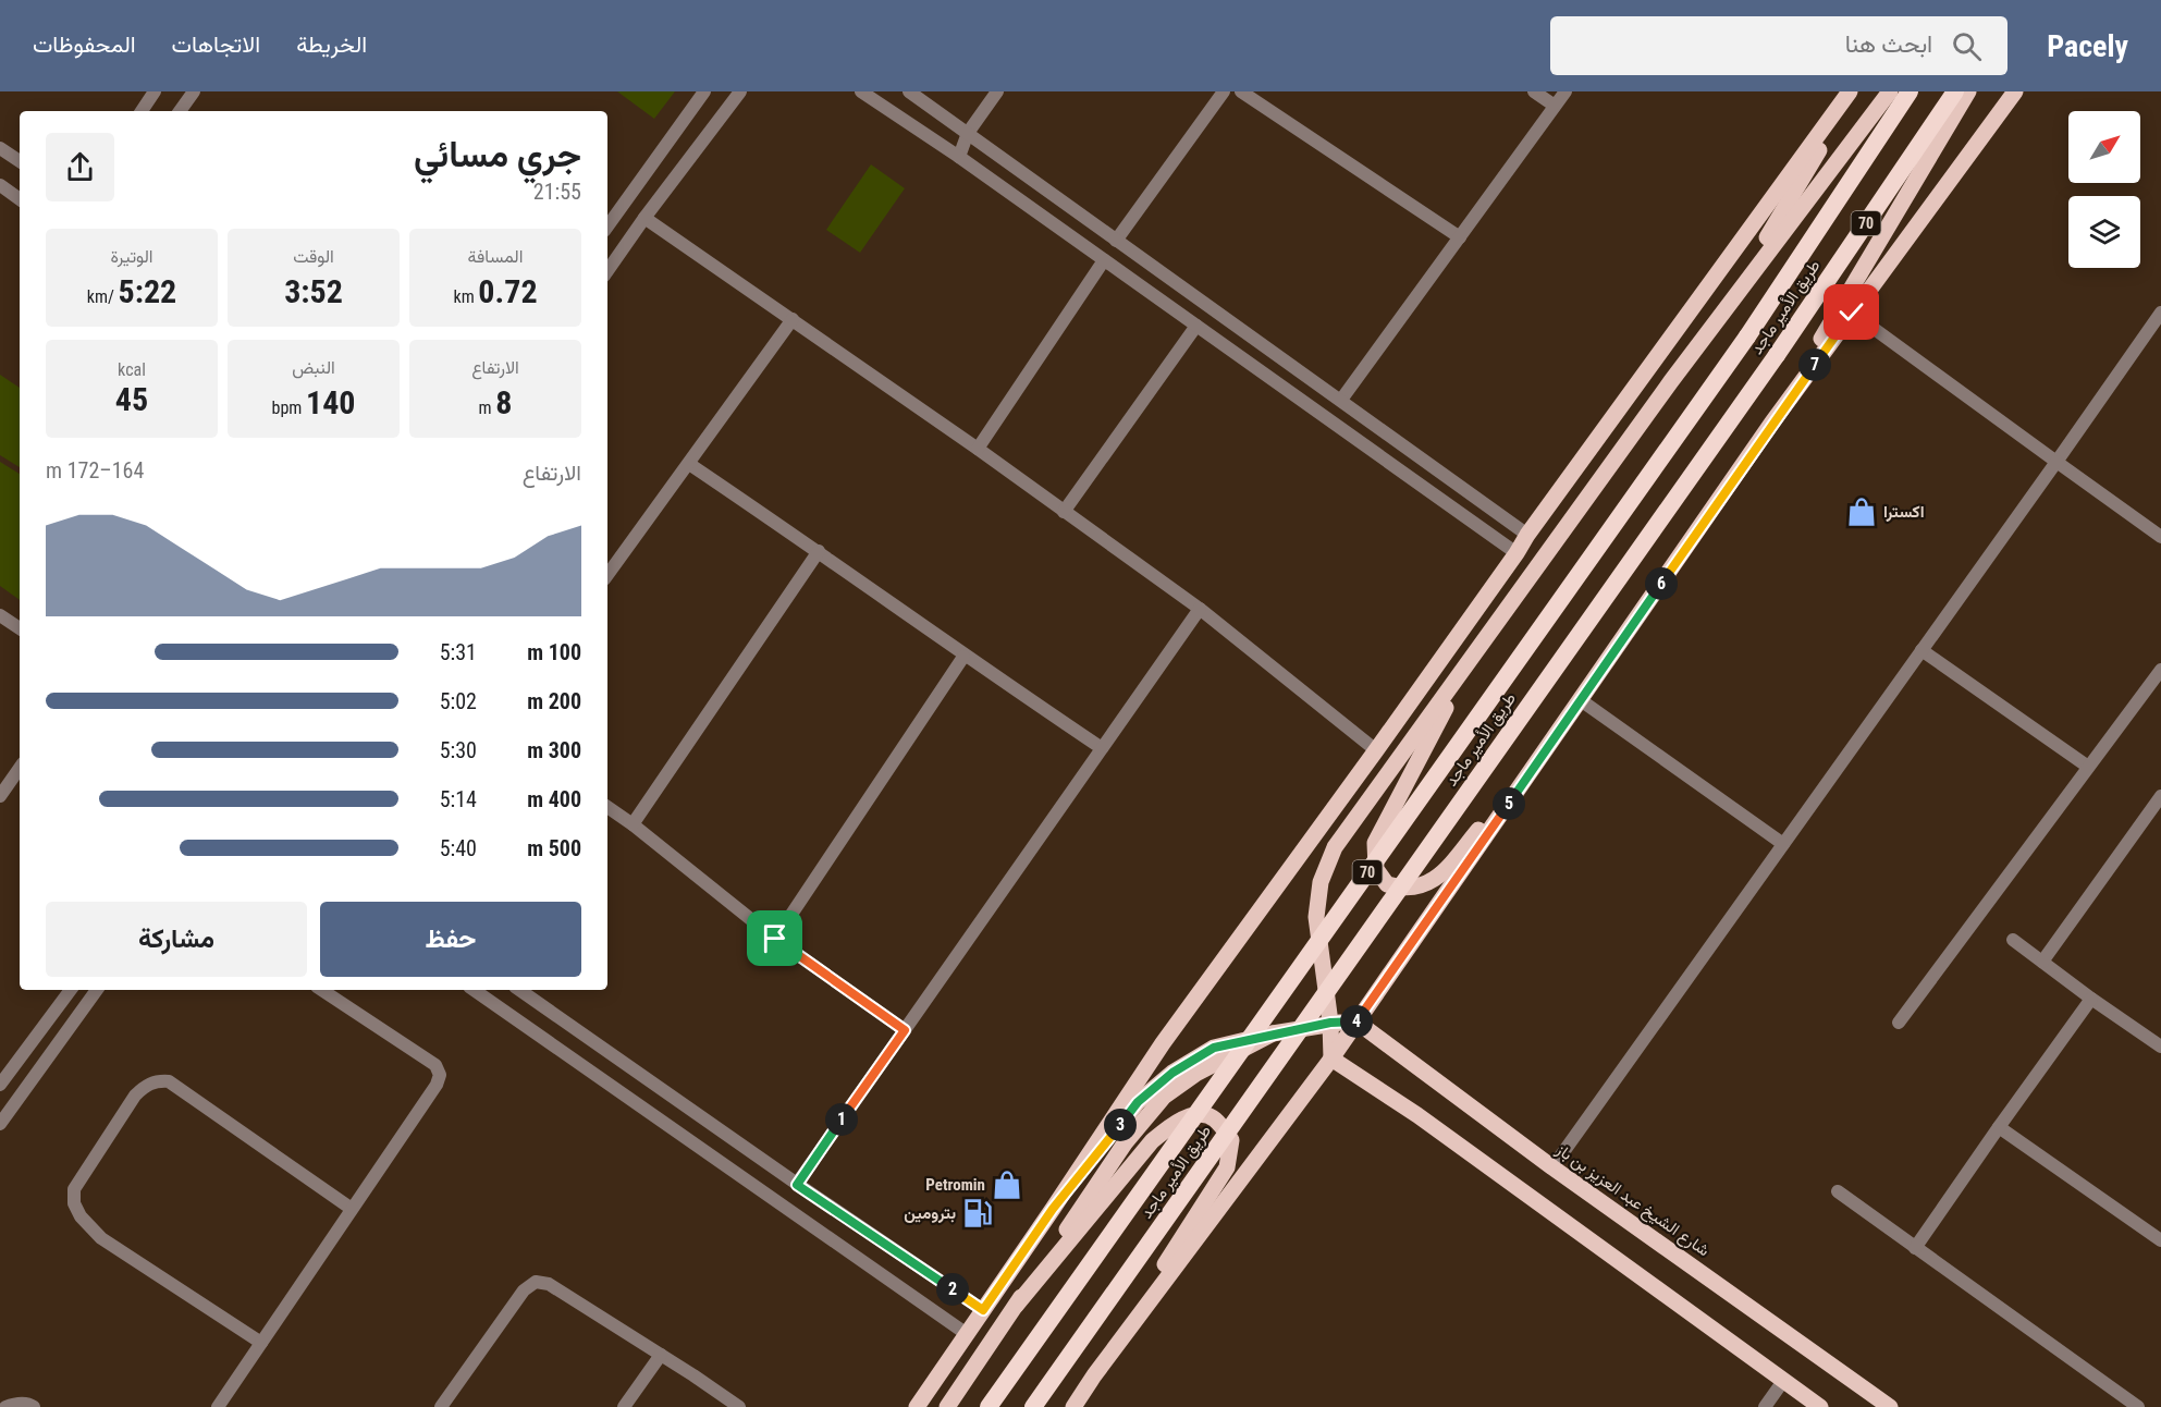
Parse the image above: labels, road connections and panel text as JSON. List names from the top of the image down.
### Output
{
  "streets": {
    "highway": ["70", "طريق الأمير ماجد"],
    "main road": ["شارع الشيخ عبد العزيز بن باز"]
  },
  "places": {
    "shop": ["اكسترا", "Petromin"],
    "fuel station": ["بترومين"]
  },
  "north": "top right",
  "page": {
    "header": "Pacely",
    "search": "ابحث هنا",
    "nav": ["الخريطة", "الاتجاهات", "المحفوظات"],
    "heading": ["جري مسائي", "21:55"],
    "stats": [
      ["المسافة", "0.72 km"],
      ["الوقت", "3:52"],
      ["الوتيرة", "5:22 /km"],
      ["الارتفاع", "8 m"],
      ["النبض", "140 bpm"],
      ["kcal", "45"]
    ],
    "pins": [
      "7",
      "6",
      "5",
      "4",
      "1",
      "3",
      "2"
    ],
    "chart": ["الارتفاع", "164–172 m"],
    "list": [
      {
        "name": "100 m",
        "note": "5:31"
      },
      {
        "name": "200 m",
        "note": "5:02"
      },
      {
        "name": "300 m",
        "note": "5:30"
      },
      {
        "name": "400 m",
        "note": "5:14"
      },
      {
        "name": "500 m",
        "note": "5:40"
      }
    ],
    "buttons": ["حفظ", "مشاركة"]
  }
}
